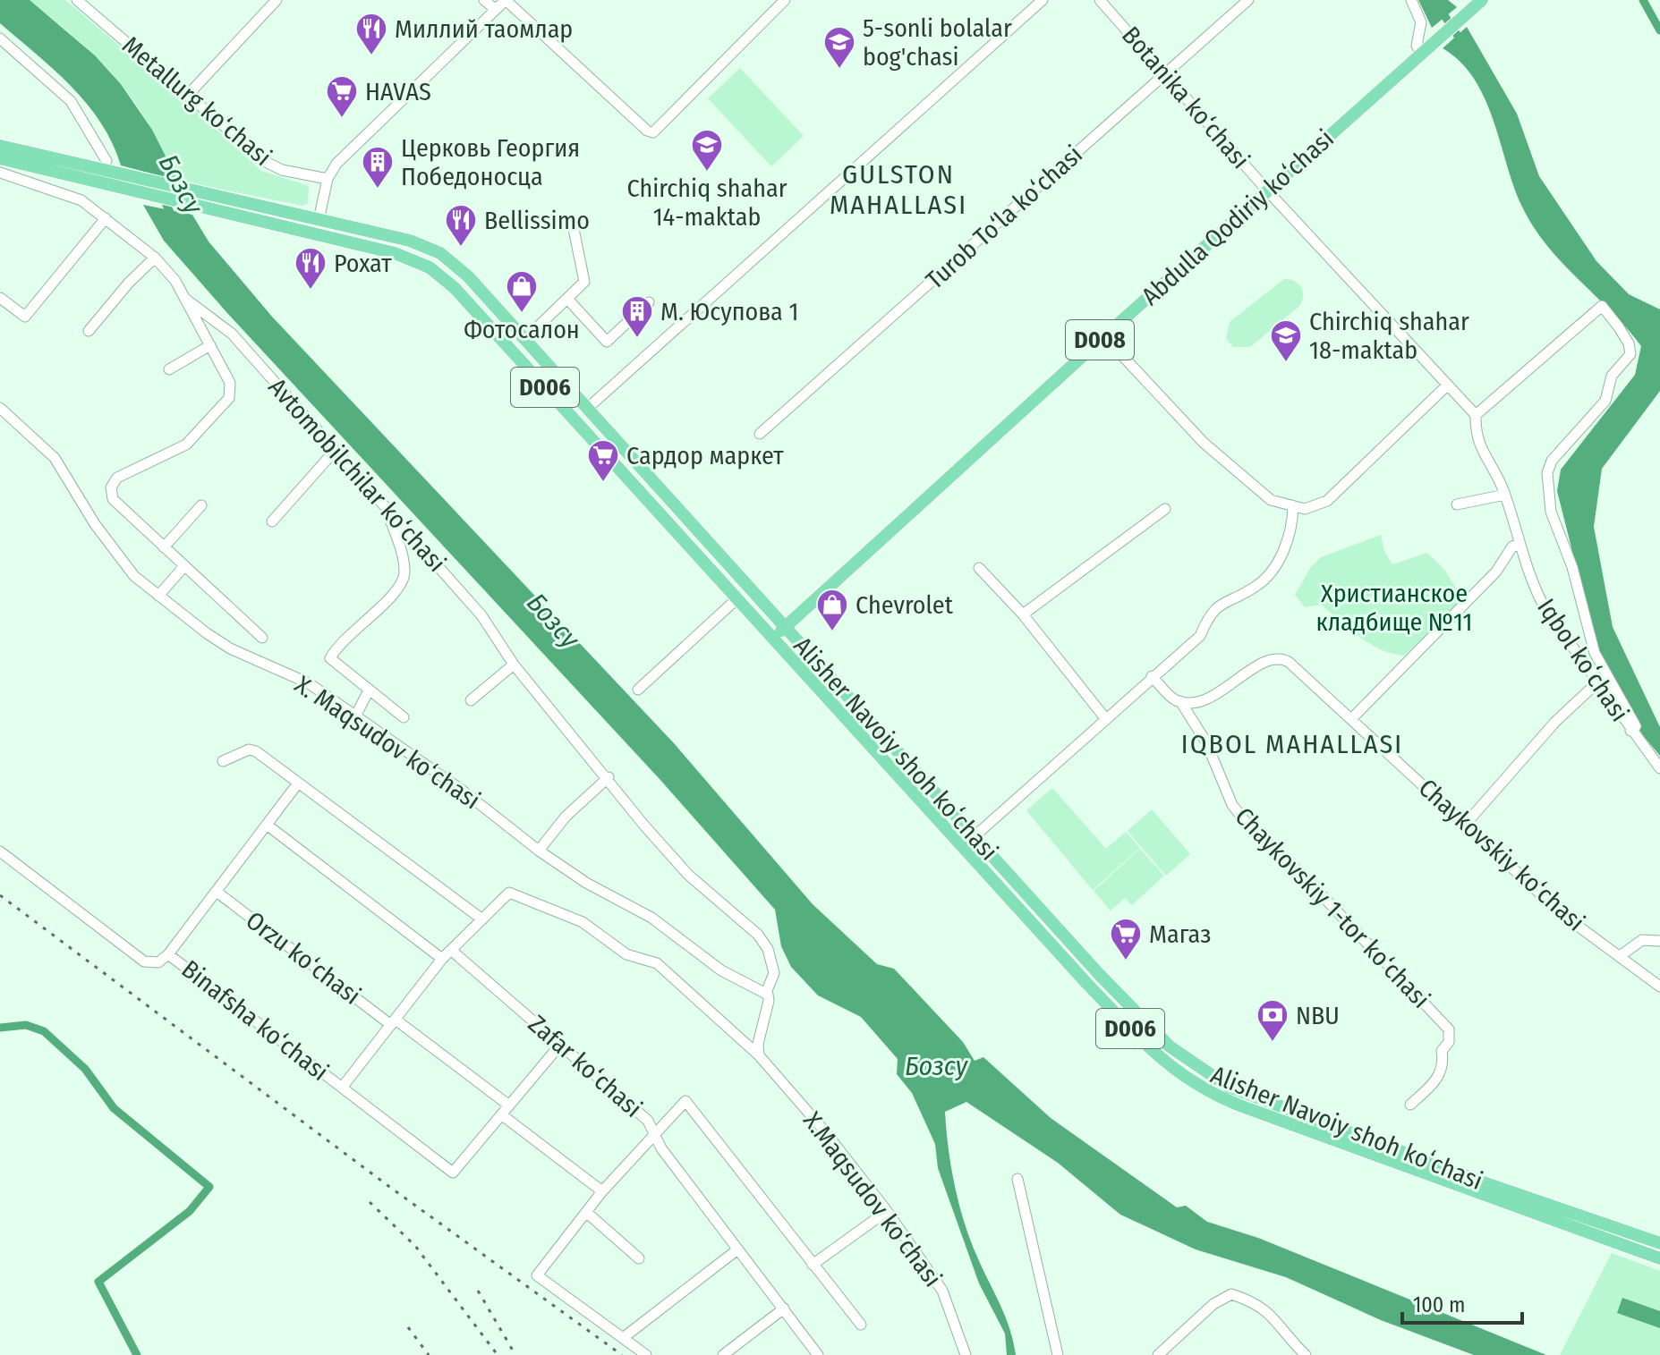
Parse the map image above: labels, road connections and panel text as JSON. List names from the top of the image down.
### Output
{
  "streets": {
    "main road": [
      "Abdulla Qodiriy ko‘chasi",
      "D008",
      "D006",
      "Alisher Navoiy shoh koʻchasi"
    ],
    "street": [
      "Botanika ko‘chasi",
      "Metallurg ko‘chasi",
      "Turob To‘la ko‘chasi",
      "Avtomobilchilar ko‘chasi",
      "Iqbol koʻchasi",
      "X. Maqsudov ko‘chasi",
      "Chaykovskiy ko‘chasi",
      "Chaykovskiy 1-tor ko‘chasi",
      "Orzu ko‘chasi",
      "Binafsha ko‘chasi",
      "Zafar ko‘chasi",
      "X.Maqsudov ko‘chasi"
    ]
  },
  "crossings": [
    ["Botanika ko‘chasi", "Turob To‘la ko‘chasi"],
    ["Botanika ko‘chasi", "Abdulla Qodiriy ko‘chasi"],
    ["Botanika ko‘chasi", "Iqbol koʻchasi"],
    ["Abdulla Qodiriy ko‘chasi", "Alisher Navoiy shoh koʻchasi"],
    ["Avtomobilchilar ko‘chasi", "X. Maqsudov ko‘chasi"],
    ["Chaykovskiy ko‘chasi", "Chaykovskiy 1-tor ko‘chasi"]
  ],
  "districts": ["GULSTON MAHALLASI", "IQBOL MAHALLASI"],
  "water": ["Бозсу"],
  "parks": ["Христианское кладбище №11"],
  "places": {
    "restaurant": ["Миллий таомлар", "Bellissimo", "Рохат"],
    "school or university": ["5-sonli bolalar bog'chasi", "Chirchiq shahar 14-maktab", "Chirchiq shahar 18-maktab"],
    "supermarket": ["HAVAS", "Сардор маркет", "Магаз"],
    "building": ["Церковь Георгия Победоносца", "М. Юсупова 1"],
    "shop": ["Фотосалон", "Chevrolet"],
    "bank": ["NBU"]
  },
  "scale_bar": "100 m"
}
